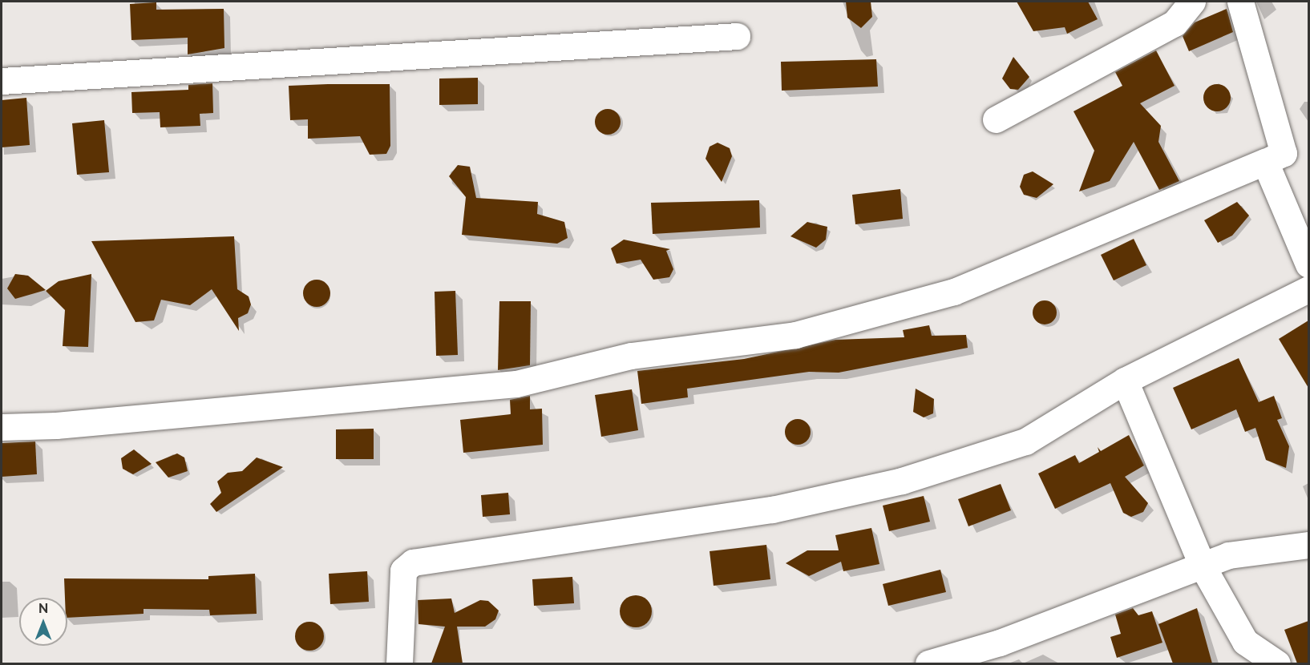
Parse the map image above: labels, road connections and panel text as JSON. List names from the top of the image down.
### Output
{
  "north": "top"
}
